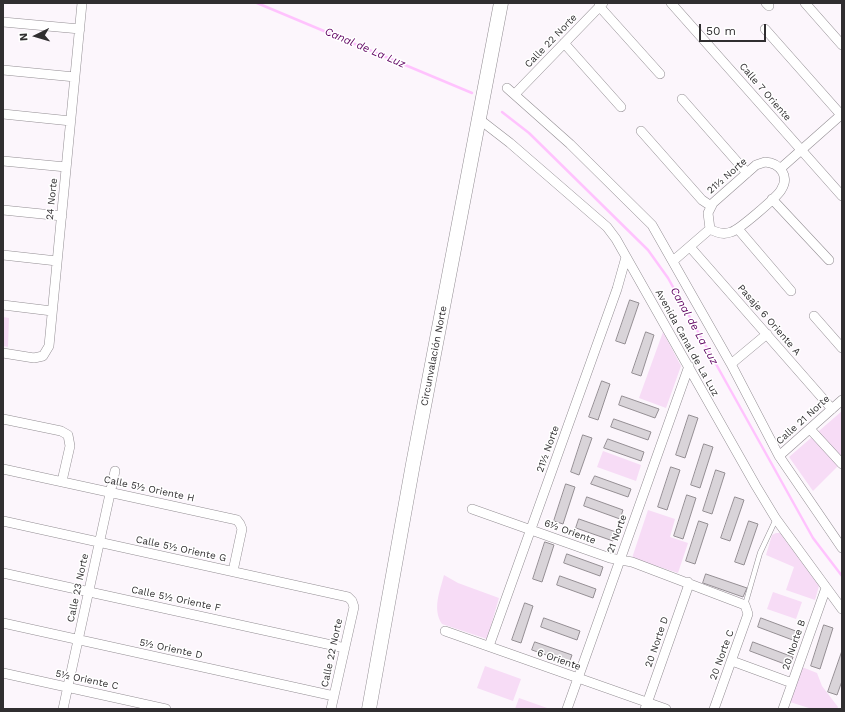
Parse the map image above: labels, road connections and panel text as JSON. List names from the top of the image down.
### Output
{
  "streets": {
    "main road": ["Circunvalación Norte"],
    "street": [
      "Calle 22 Norte",
      "Calle 7 Oriente",
      "21½ Norte",
      "24 Norte",
      "Pasaje 6 Oriente A",
      "Avenida Canal de La Luz",
      "Calle 21 Norte",
      "Calle 5½ Oriente H",
      "6½ Oriente",
      "21 Norte",
      "Calle 5½ Oriente G",
      "Calle 23 Norte",
      "Calle 5½ Oriente F",
      "20 Norte D",
      "20 Norte B",
      "5½ Oriente D",
      "20 Norte C",
      "6 Oriente",
      "5½ Oriente C"
    ]
  },
  "crossings": [
    ["Calle 22 Norte", "Calle 5½ Oriente G"],
    ["Calle 22 Norte", "Calle 5½ Oriente F"],
    ["Calle 22 Norte", "5½ Oriente D"],
    ["21½ Norte", "Avenida Canal de La Luz"],
    ["21½ Norte", "6½ Oriente"],
    ["21½ Norte", "6 Oriente"],
    ["Pasaje 6 Oriente A", "Calle 21 Norte"],
    ["Avenida Canal de La Luz", "Circunvalación Norte"],
    ["Avenida Canal de La Luz", "21 Norte"],
    ["Avenida Canal de La Luz", "20 Norte B"],
    ["Calle 5½ Oriente H", "Calle 5½ Oriente G"],
    ["Calle 5½ Oriente H", "Calle 23 Norte"],
    ["6½ Oriente", "21 Norte"],
    ["6½ Oriente", "20 Norte D"],
    ["6½ Oriente", "20 Norte C"],
    ["21 Norte", "6 Oriente"],
    ["Calle 5½ Oriente G", "Calle 23 Norte"],
    ["Calle 23 Norte", "Calle 5½ Oriente F"],
    ["Calle 23 Norte", "5½ Oriente D"],
    ["Calle 23 Norte", "5½ Oriente C"],
    ["20 Norte D", "6 Oriente"]
  ],
  "water": ["Canal de La Luz"],
  "scale_bar": "50 m",
  "north": "left"
}
